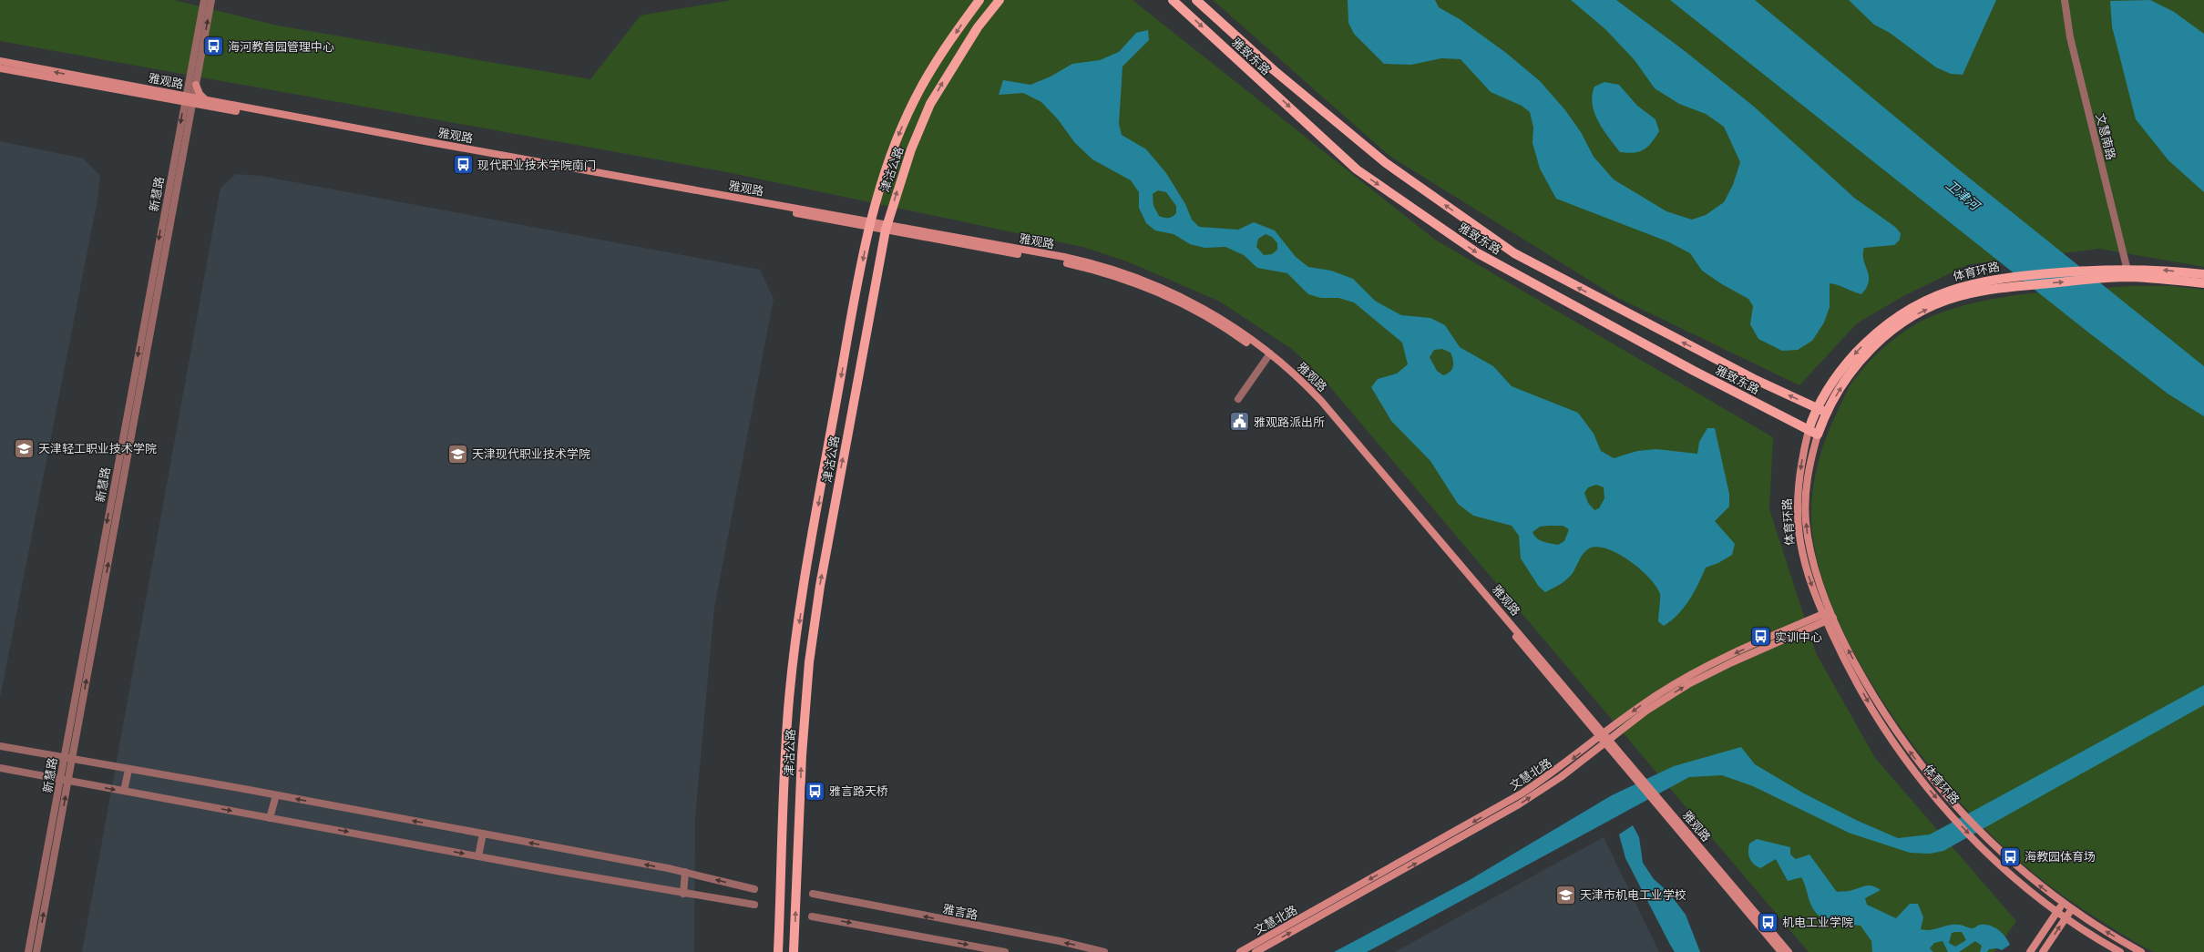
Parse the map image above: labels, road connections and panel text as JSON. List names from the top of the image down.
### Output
{
  "streets": {
    "main road": [
      "雅致东路",
      "雅观路",
      "津沽公路",
      "体育环路",
      "文慧北路"
    ],
    "street": ["文慧南路", "新慧路", "雅言路"]
  },
  "crossings": [
    ["雅致东路", "体育环路"],
    ["雅观路", "津沽公路"],
    ["雅观路", "新慧路"],
    ["雅观路", "文慧北路"],
    ["文慧南路", "体育环路"],
    ["体育环路", "文慧北路"]
  ],
  "water": ["卫津河"],
  "places": {
    "bus stop": [
      "海河教育园管理中心",
      "现代职业技术学院南门",
      "实训中心",
      "雅言路天桥",
      "海教园体育场",
      "机电工业学院"
    ],
    "public building": ["雅观路派出所"],
    "school or university": ["天津轻工职业技术学院", "天津现代职业技术学院", "天津市机电工业学校"]
  }
}
